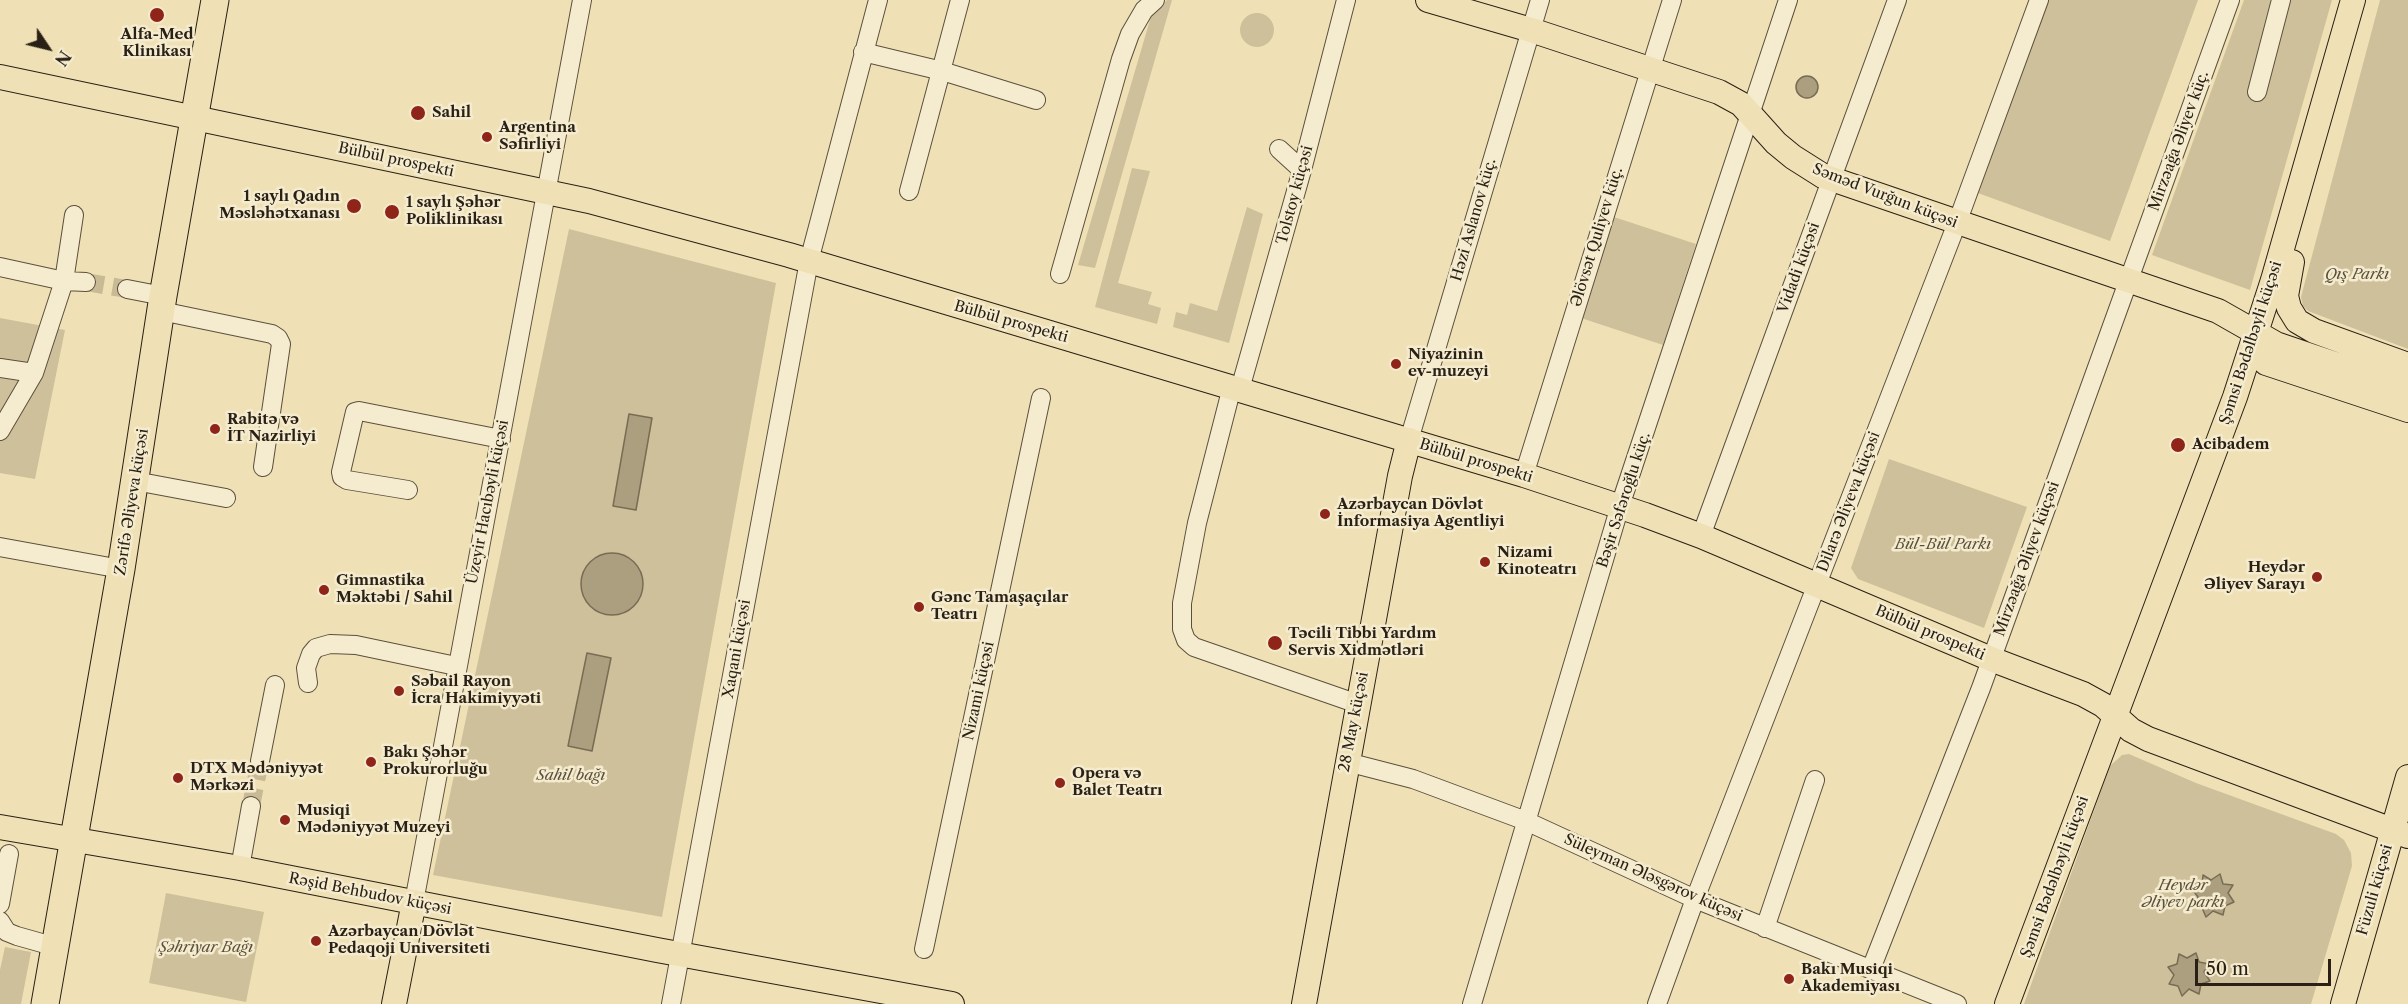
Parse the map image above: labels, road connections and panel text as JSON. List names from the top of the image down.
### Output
{
  "streets": {
    "highway": ["Zərifə Əliyeva küçəsi"],
    "main road": [
      "Bülbül prospekti",
      "Səməd Vurğun küçəsi",
      "Şəmsi Bədəlbəyli küçəsi",
      "Üzeyir Hacıbəyli küçəsi",
      "28 May küçəsi",
      "Füzuli küçəsi",
      "Rəşid Behbudov küçəsi"
    ],
    "street": [
      "Mirzəağa Əliyev küç.",
      "Tolstoy küçəsi",
      "Həzi Aslanov küç.",
      "Əlövsət Quliyev küç.",
      "Vidadi küçəsi",
      "Bəşir Səfəroğlu küç.",
      "Dilarə Əliyeva küçəsi",
      "Mirzəağa Əliyev küçəsi",
      "Xaqani küçəsi",
      "Nizami küçəsi",
      "Süleyman Ələsgərov küçəsi"
    ]
  },
  "crossings": [
    ["Mirzəağa Əliyev küç.", "Səməd Vurğun küçəsi"],
    ["Mirzəağa Əliyev küç.", "Mirzəağa Əliyev küçəsi"],
    ["Bülbül prospekti", "Tolstoy küçəsi"],
    ["Bülbül prospekti", "Həzi Aslanov küç."],
    ["Bülbül prospekti", "Əlövsət Quliyev küç."],
    ["Bülbül prospekti", "Vidadi küçəsi"],
    ["Bülbül prospekti", "Şəmsi Bədəlbəyli küçəsi"],
    ["Bülbül prospekti", "Bəşir Səfəroğlu küç."],
    ["Bülbül prospekti", "Zərifə Əliyeva küçəsi"],
    ["Bülbül prospekti", "Üzeyir Hacıbəyli küçəsi"],
    ["Bülbül prospekti", "Dilarə Əliyeva küçəsi"],
    ["Bülbül prospekti", "Mirzəağa Əliyev küçəsi"],
    ["Bülbül prospekti", "Xaqani küçəsi"],
    ["Bülbül prospekti", "28 May küçəsi"],
    ["Tolstoy küçəsi", "28 May küçəsi"],
    ["Səməd Vurğun küçəsi", "Həzi Aslanov küç."],
    ["Səməd Vurğun küçəsi", "Əlövsət Quliyev küç."],
    ["Səməd Vurğun küçəsi", "Vidadi küçəsi"],
    ["Səməd Vurğun küçəsi", "Şəmsi Bədəlbəyli küçəsi"],
    ["Səməd Vurğun küçəsi", "Bəşir Səfəroğlu küç."],
    ["Səməd Vurğun küçəsi", "Dilarə Əliyeva küçəsi"],
    ["Səməd Vurğun küçəsi", "Mirzəağa Əliyev küçəsi"],
    ["Həzi Aslanov küç.", "28 May küçəsi"],
    ["Bəşir Səfəroğlu küç.", "Süleyman Ələsgərov küçəsi"],
    ["Zərifə Əliyeva küçəsi", "Rəşid Behbudov küçəsi"],
    ["Üzeyir Hacıbəyli küçəsi", "Rəşid Behbudov küçəsi"],
    ["Dilarə Əliyeva küçəsi", "Süleyman Ələsgərov küçəsi"],
    ["Mirzəağa Əliyev küçəsi", "Süleyman Ələsgərov küçəsi"],
    ["Xaqani küçəsi", "Rəşid Behbudov küçəsi"],
    ["28 May küçəsi", "Süleyman Ələsgərov küçəsi"]
  ],
  "parks": [
    "Qış Parkı",
    "Bül-Bül Parkı",
    "Sahil bağı",
    "Heydər Əliyev parkı",
    "Şəhriyar Bağı"
  ],
  "places": [
    "Alfa-Med Klinikası",
    "Sahil",
    "Argentina Səfirliyi",
    "1 saylı Qadın Məsləhətxanası",
    "1 saylı Şəhər Poliklinikası",
    "Niyazinin ev-muzeyi",
    "Rabitə və İT Nazirliyi",
    "Acibadem",
    "Azərbaycan Dövlət İnformasiya Agentliyi",
    "Nizami Kinoteatrı",
    "Heydər Əliyev Sarayı",
    "Gimnastika Məktəbi / Sahil",
    "Gənc Tamaşaçılar Teatrı",
    "Təcili Tibbi Yardım Servis Xidmətləri",
    "Səbail Rayon İcra Hakimiyyəti",
    "Bakı Şəhər Prokurorluğu",
    "DTX Mədəniyyət Mərkəzi",
    "Opera və Balet Teatrı",
    "Musiqi Mədəniyyət Muzeyi",
    "Azərbaycan Dövlət Pedaqoji Universiteti",
    "Bakı Musiqi Akademiyası"
  ],
  "scale_bar": "50 m",
  "north": "bottom right"
}
